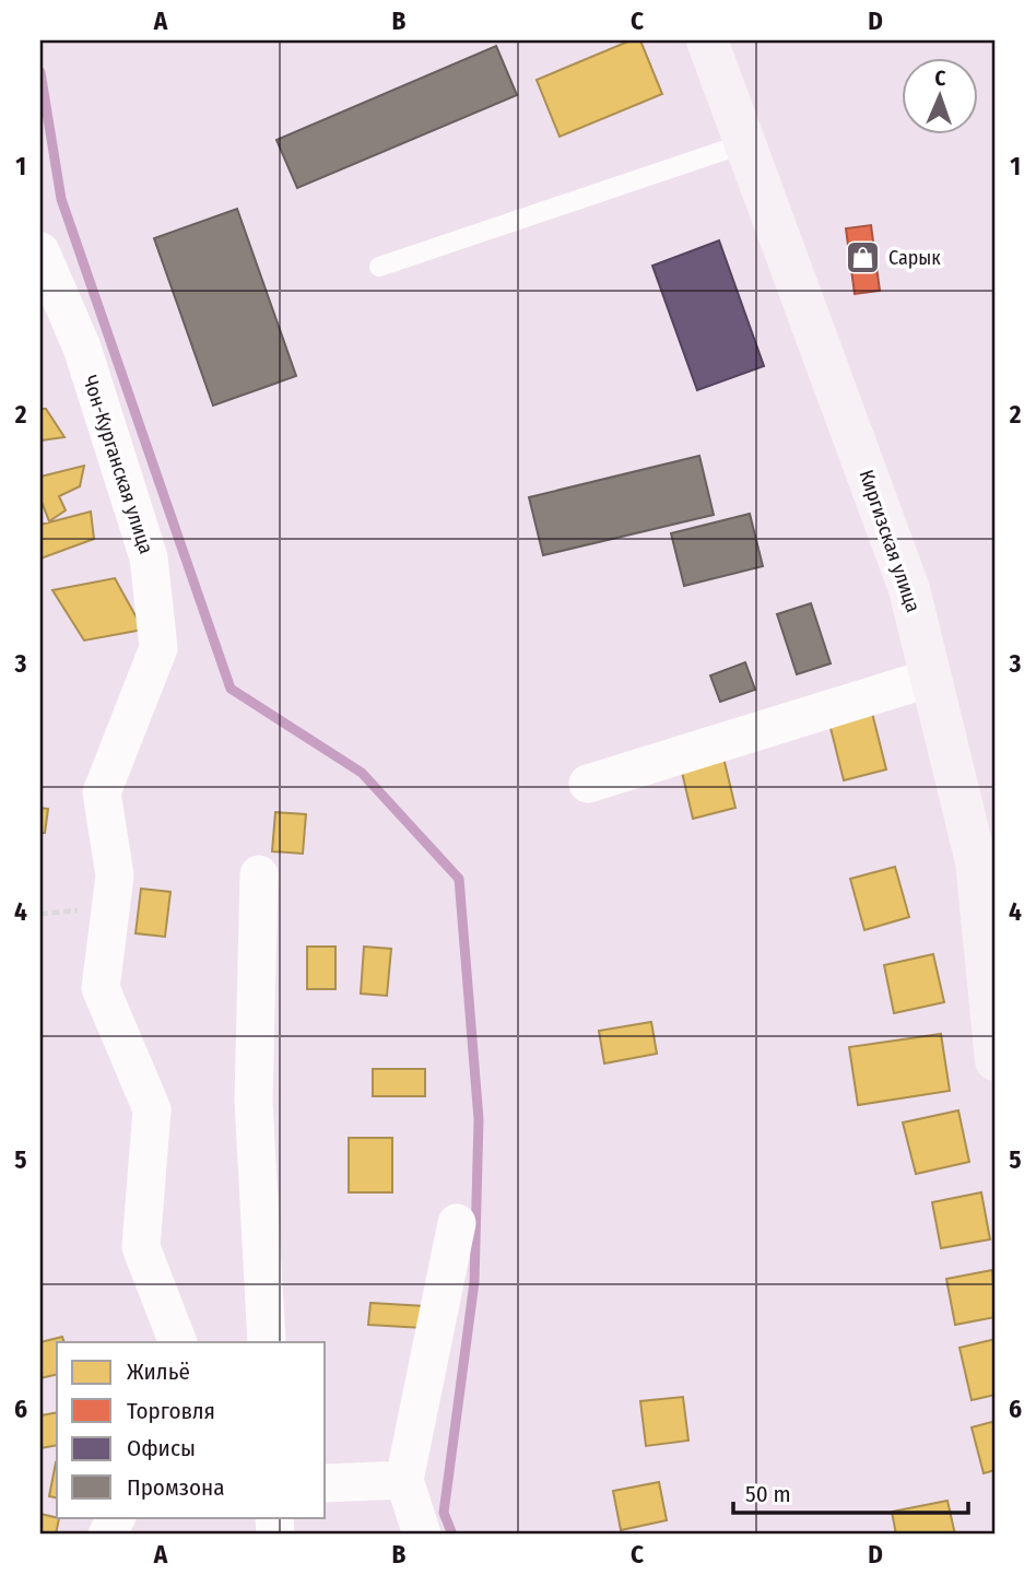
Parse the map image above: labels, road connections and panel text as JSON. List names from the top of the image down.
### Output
{
  "streets": {
    "main road": ["Киргизская улица"],
    "street": ["Чон-Курганская улица"]
  },
  "places": {
    "shop": ["Сарык"]
  },
  "legend": [
    "Жильё",
    "Торговля",
    "Офисы",
    "Промзона"
  ],
  "scale_bar": "50 m",
  "north": "top",
  "grid": {
    "columns": [
      "A",
      "B",
      "C",
      "D"
    ],
    "rows": [
      "1",
      "2",
      "3",
      "4",
      "5",
      "6"
    ]
  }
}
